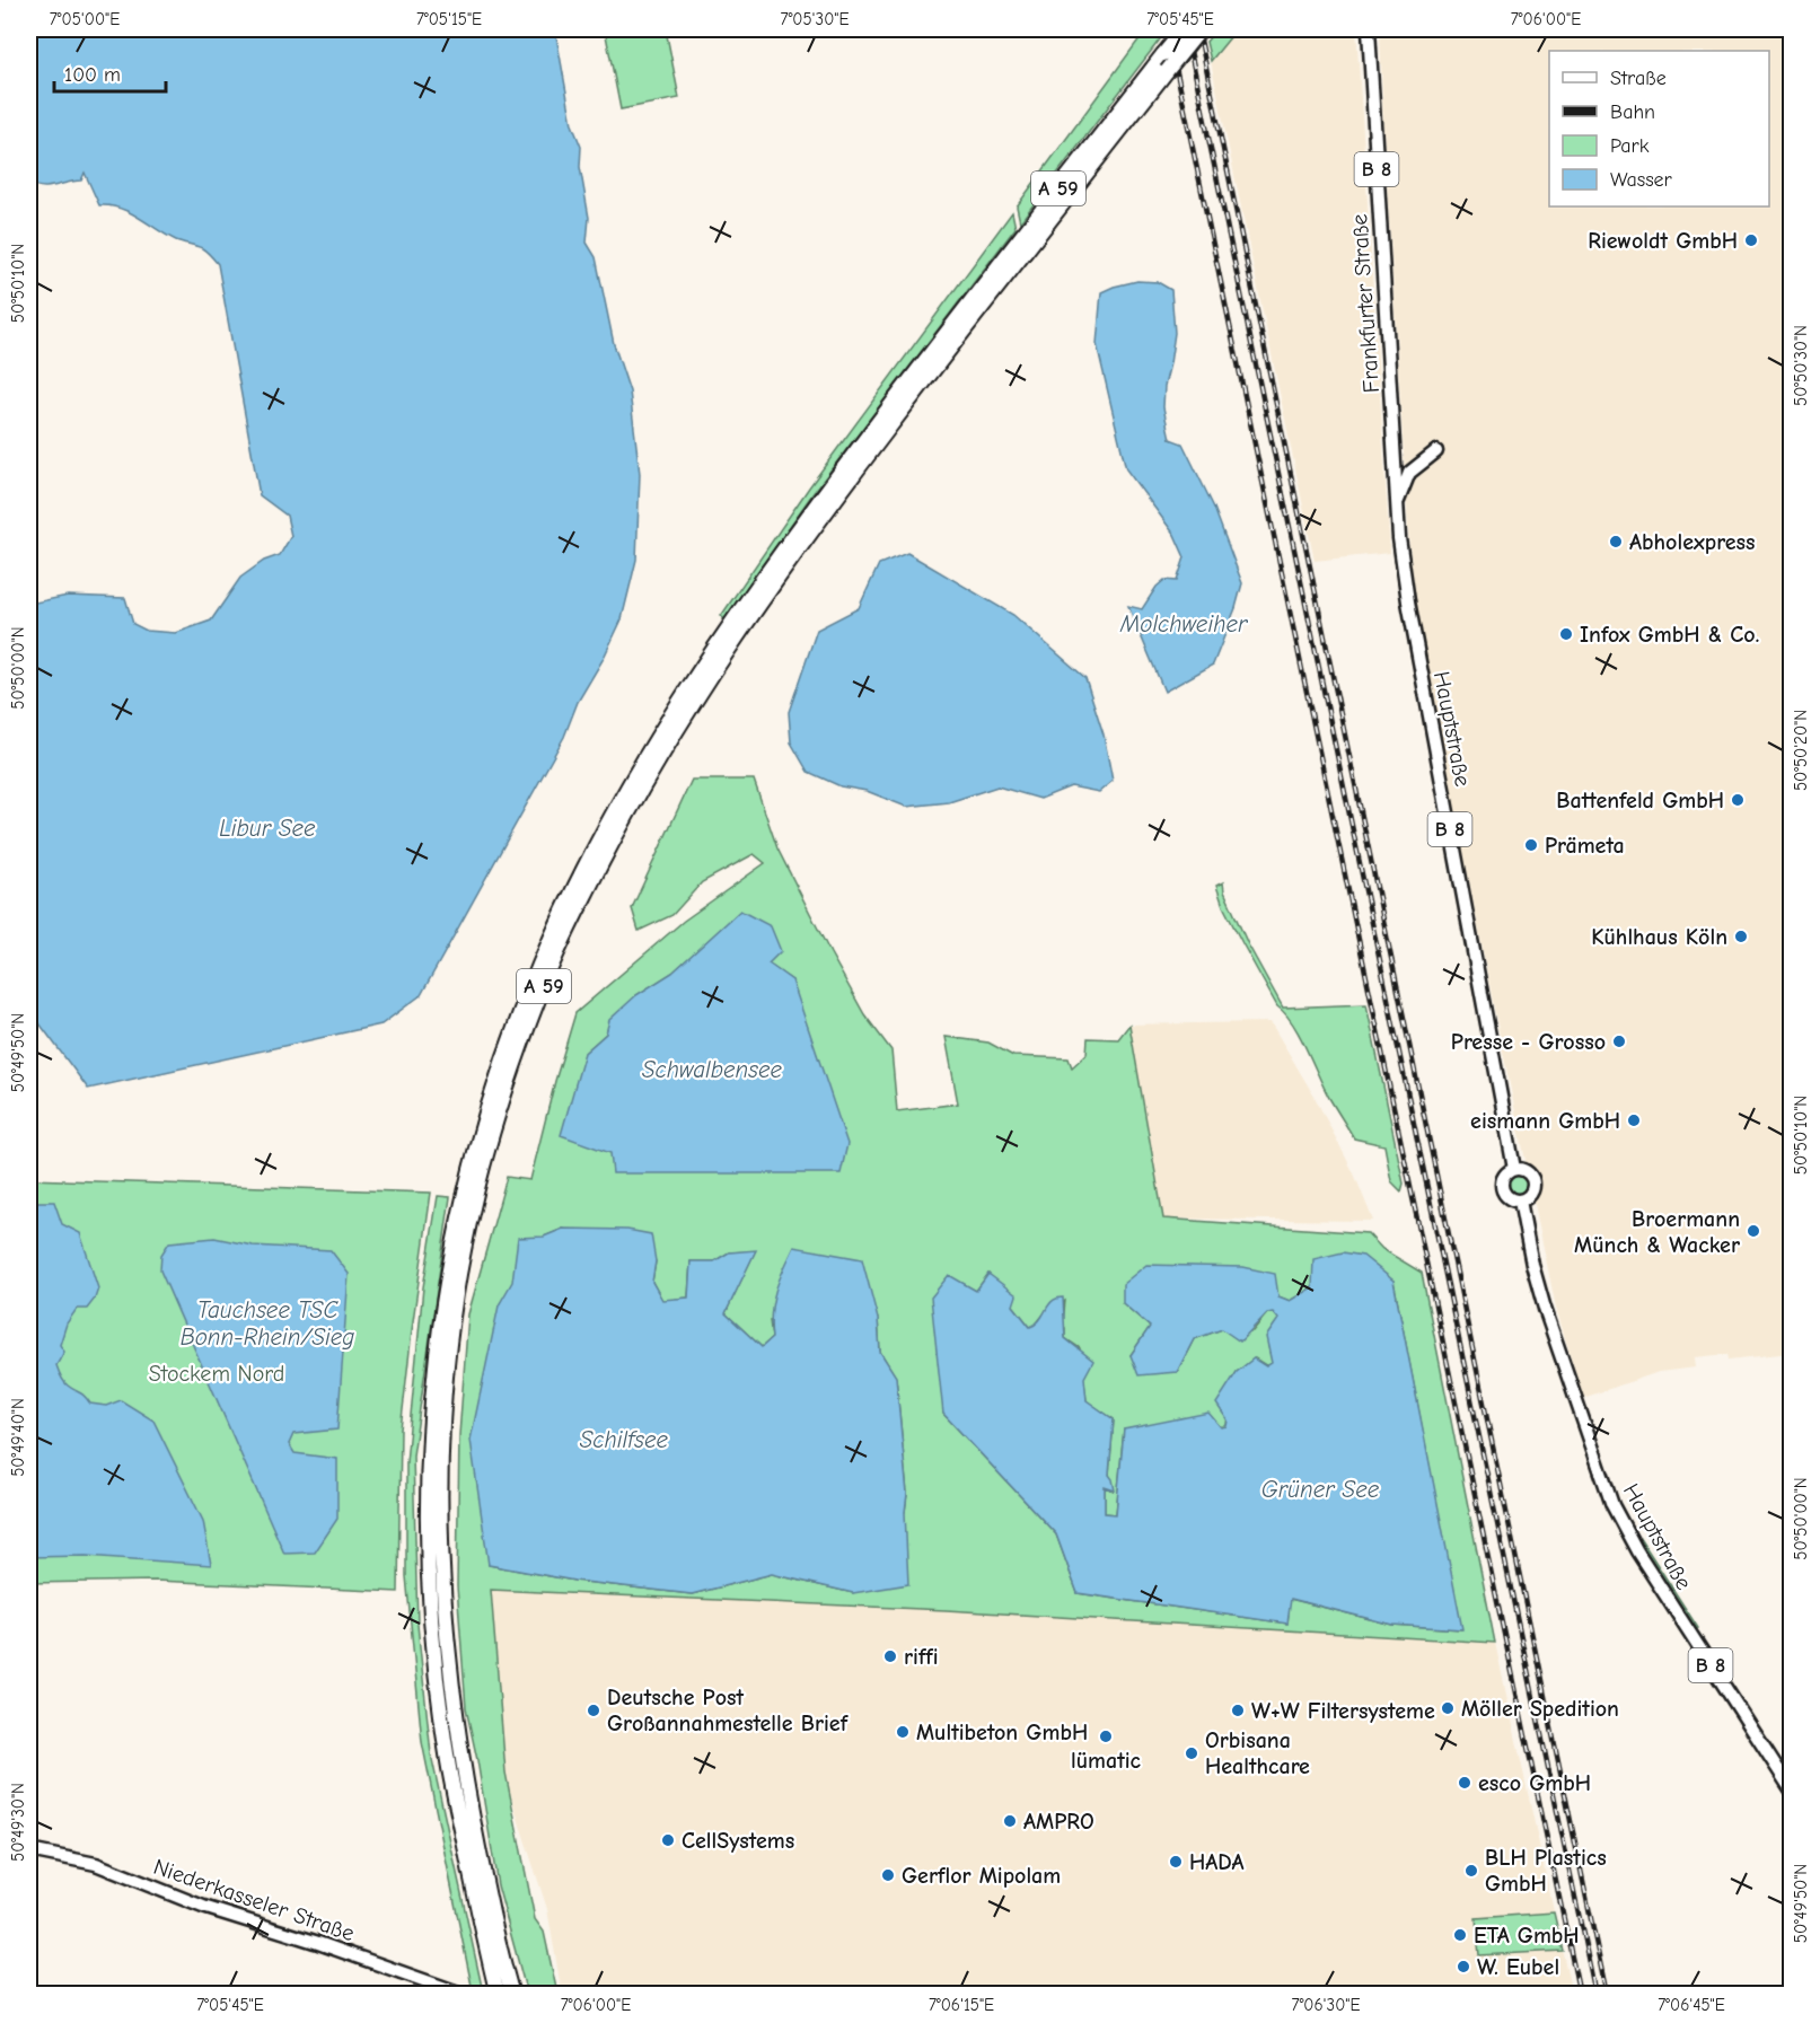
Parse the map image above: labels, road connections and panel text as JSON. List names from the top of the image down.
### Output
{
  "streets": {
    "highway": ["A 59"],
    "main road": [
      "B 8",
      "Frankfurter Straße",
      "Hauptstraße",
      "Niederkasseler Straße"
    ]
  },
  "crossings": [
    ["Frankfurter Straße", "Hauptstraße"]
  ],
  "water": [
    "Molchweiher",
    "Libur See",
    "Schwalbensee",
    "Tauchsee TSC Bonn-Rhein/Sieg",
    "Schilfsee",
    "Grüner See"
  ],
  "parks": ["Stockem Nord"],
  "places": [
    "Riewoldt GmbH",
    "Abholexpress",
    "Infox GmbH & Co.",
    "Battenfeld GmbH",
    "Prämeta",
    "Kühlhaus Köln",
    "Presse - Grosso",
    "eismann GmbH",
    "Broermann Münch & Wacker",
    "riffi",
    "Möller Spedition",
    "Deutsche Post Großannahmestelle Brief",
    "W+W Filtersysteme",
    "Multibeton GmbH",
    "lümatic",
    "Orbisana Healthcare",
    "esco GmbH",
    "AMPRO",
    "CellSystems",
    "HADA",
    "BLH Plastics GmbH",
    "Gerflor Mipolam",
    "ETA GmbH",
    "W. Eubel"
  ],
  "legend": [
    "Straße",
    "Bahn",
    "Park",
    "Wasser"
  ],
  "scale_bar": "100 m",
  "coordinates": [
    "7°05'00\"E",
    "7°05'15\"E",
    "7°05'30\"E",
    "7°05'45\"E",
    "7°06'00\"E",
    "50°50'10\"N",
    "50°50'30\"N",
    "50°50'00\"N",
    "50°50'20\"N",
    "50°49'50\"N",
    "50°49'40\"N",
    "50°49'30\"N",
    "7°06'15\"E",
    "7°06'30\"E",
    "7°06'45\"E"
  ]
}
